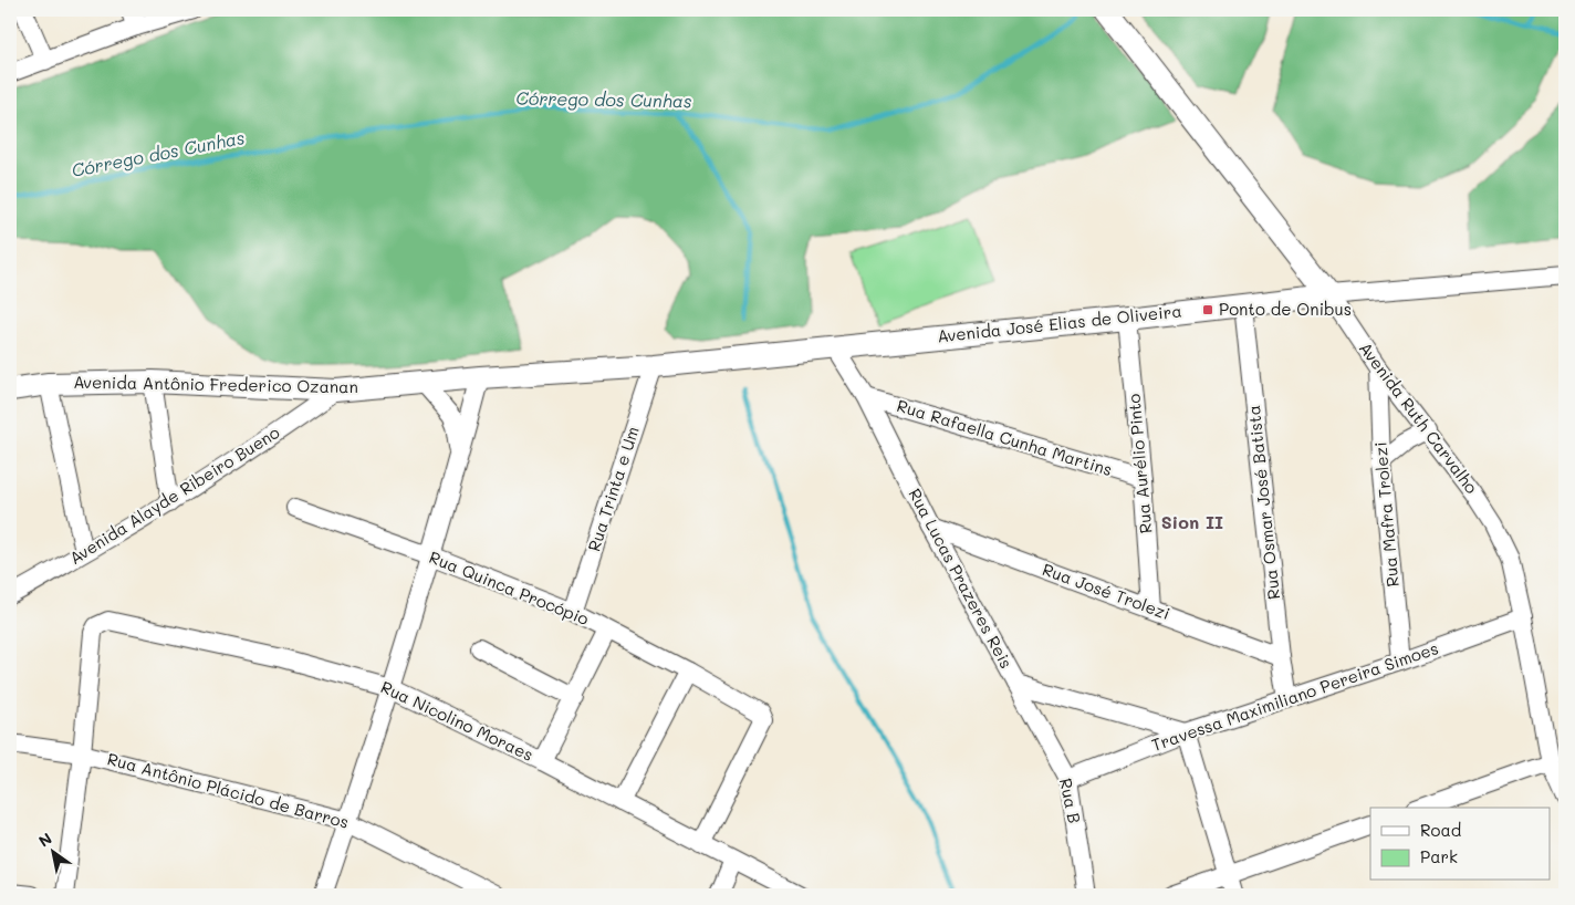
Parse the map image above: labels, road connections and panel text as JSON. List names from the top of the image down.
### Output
{
  "streets": {
    "street": [
      "Avenida José Elias de Oliveira",
      "Avenida Antônio Frederico Ozanan",
      "Avenida Ruth Carvalho",
      "Rua Rafaella Cunha Martins",
      "Rua Aurélio Pinto",
      "Rua Trinta e Um",
      "Avenida Alayde Ribeiro Bueno",
      "Rua Osmar José Batista",
      "Rua Mafra Trolezi",
      "Rua Lucas Prazeres Reis",
      "Rua Quinca Procópio",
      "Rua José Trolezi",
      "Travessa Maximiliano Pereira Simoes",
      "Rua Nicolino Moraes",
      "Rua Antônio Plácido de Barros",
      "Rua B"
    ]
  },
  "crossings": [
    ["Avenida José Elias de Oliveira", "Avenida Antônio Frederico Ozanan"],
    ["Avenida José Elias de Oliveira", "Avenida Ruth Carvalho"],
    ["Avenida José Elias de Oliveira", "Rua Aurélio Pinto"],
    ["Avenida José Elias de Oliveira", "Rua Trinta e Um"],
    ["Avenida José Elias de Oliveira", "Rua Osmar José Batista"],
    ["Avenida José Elias de Oliveira", "Rua Lucas Prazeres Reis"],
    ["Avenida Antônio Frederico Ozanan", "Rua Trinta e Um"],
    ["Avenida Antônio Frederico Ozanan", "Avenida Alayde Ribeiro Bueno"],
    ["Avenida Ruth Carvalho", "Rua Mafra Trolezi"],
    ["Avenida Ruth Carvalho", "Travessa Maximiliano Pereira Simoes"],
    ["Rua Rafaella Cunha Martins", "Rua Aurélio Pinto"],
    ["Rua Rafaella Cunha Martins", "Rua Lucas Prazeres Reis"],
    ["Rua Aurélio Pinto", "Rua José Trolezi"],
    ["Rua Trinta e Um", "Rua Quinca Procópio"],
    ["Rua Osmar José Batista", "Rua José Trolezi"],
    ["Rua Osmar José Batista", "Travessa Maximiliano Pereira Simoes"],
    ["Rua Mafra Trolezi", "Travessa Maximiliano Pereira Simoes"],
    ["Rua Lucas Prazeres Reis", "Rua José Trolezi"],
    ["Rua Lucas Prazeres Reis", "Travessa Maximiliano Pereira Simoes"],
    ["Rua Lucas Prazeres Reis", "Rua B"],
    ["Rua Quinca Procópio", "Rua Nicolino Moraes"],
    ["Travessa Maximiliano Pereira Simoes", "Rua B"],
    ["Rua Nicolino Moraes", "Rua Antônio Plácido de Barros"]
  ],
  "districts": ["Sion II"],
  "water": ["Córrego dos Cunhas"],
  "places": {
    "transit": ["Ponto de Onibus"]
  },
  "legend": ["Road", "Park"],
  "north": "top left"
}
